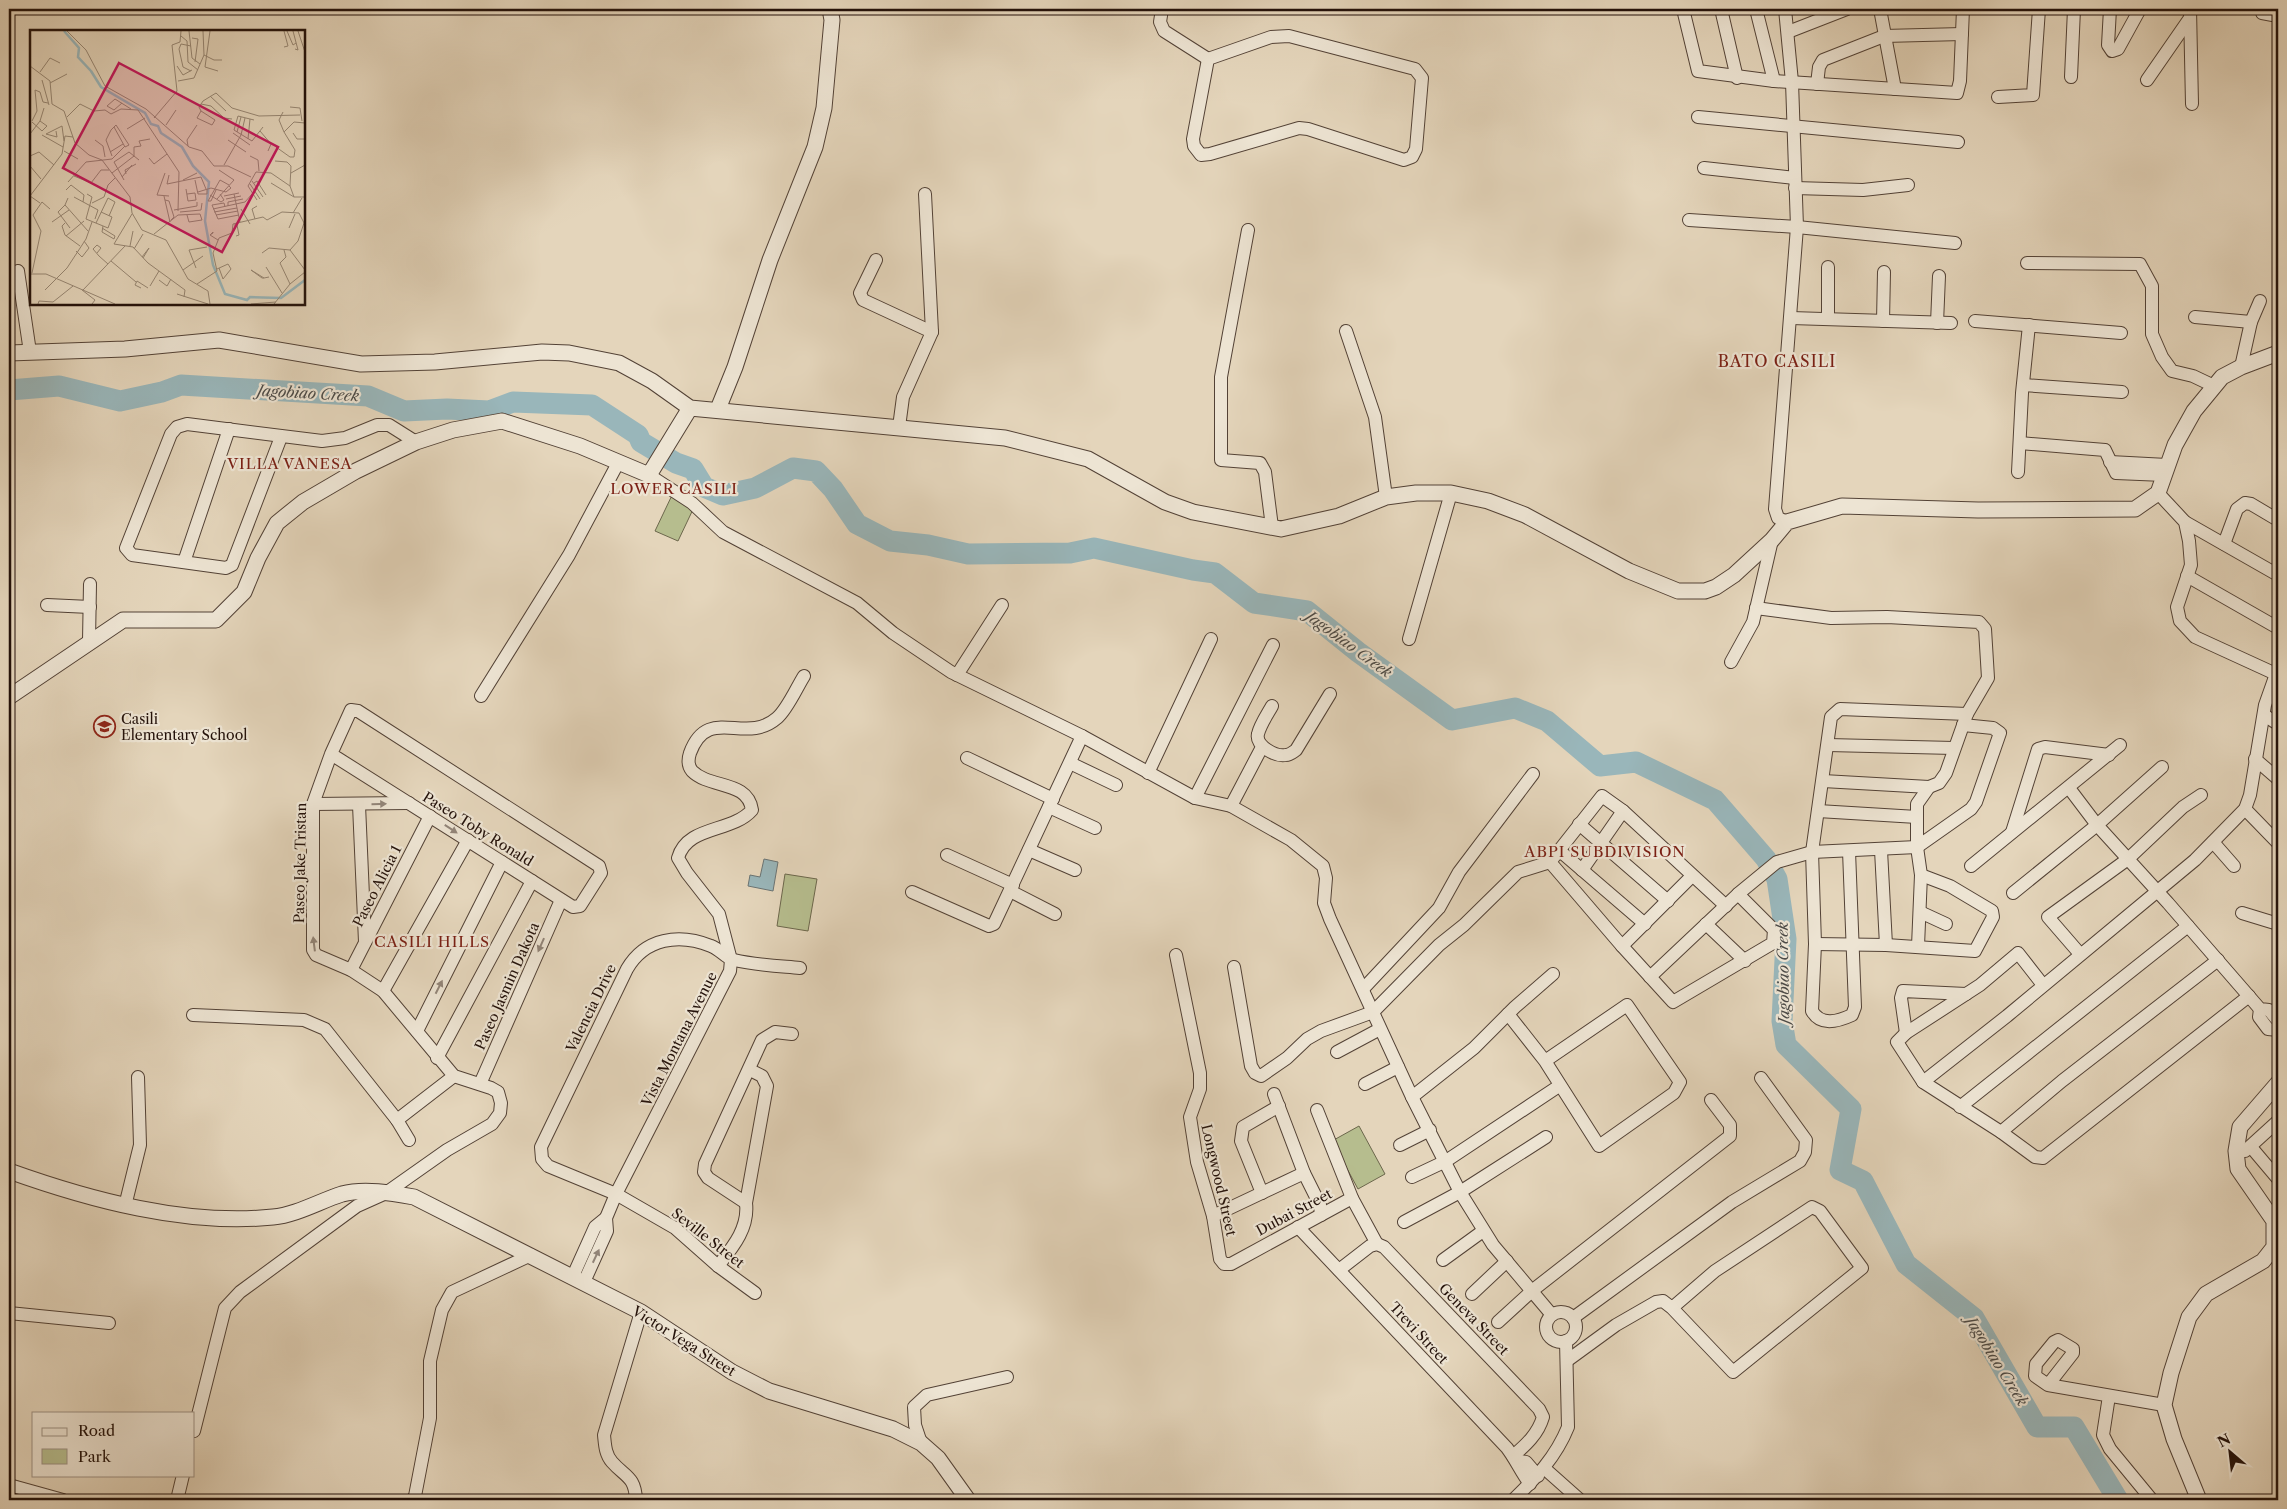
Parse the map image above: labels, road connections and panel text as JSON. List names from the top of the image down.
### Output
{
  "streets": {
    "street": [
      "Paseo Toby Ronald",
      "Paseo Jake Tristan",
      "Paseo Alicia 1",
      "Paseo Jasmin Dakota",
      "Valencia Drive",
      "Vista Montana Avenue",
      "Longwood Street",
      "Dubai Street",
      "Seville Street",
      "Geneva Street",
      "Trevi Street",
      "Victor Vega Street"
    ]
  },
  "crossings": [
    ["Paseo Toby Ronald", "Paseo Jake Tristan"],
    ["Paseo Toby Ronald", "Paseo Alicia 1"],
    ["Paseo Toby Ronald", "Paseo Jasmin Dakota"],
    ["Paseo Jake Tristan", "Paseo Alicia 1"],
    ["Paseo Jake Tristan", "Paseo Jasmin Dakota"],
    ["Valencia Drive", "Vista Montana Avenue"],
    ["Valencia Drive", "Seville Street"],
    ["Vista Montana Avenue", "Seville Street"],
    ["Vista Montana Avenue", "Victor Vega Street"],
    ["Longwood Street", "Dubai Street"],
    ["Dubai Street", "Trevi Street"],
    ["Geneva Street", "Trevi Street"]
  ],
  "districts": [
    "BATO CASILI",
    "VILLA VANESA",
    "LOWER CASILI",
    "ABPI SUBDIVISION",
    "CASILI HILLS"
  ],
  "water": ["Jagobiao Creek"],
  "places": {
    "school or university": ["Casili Elementary School"]
  },
  "legend": ["Road", "Park"],
  "north": "top left"
}
